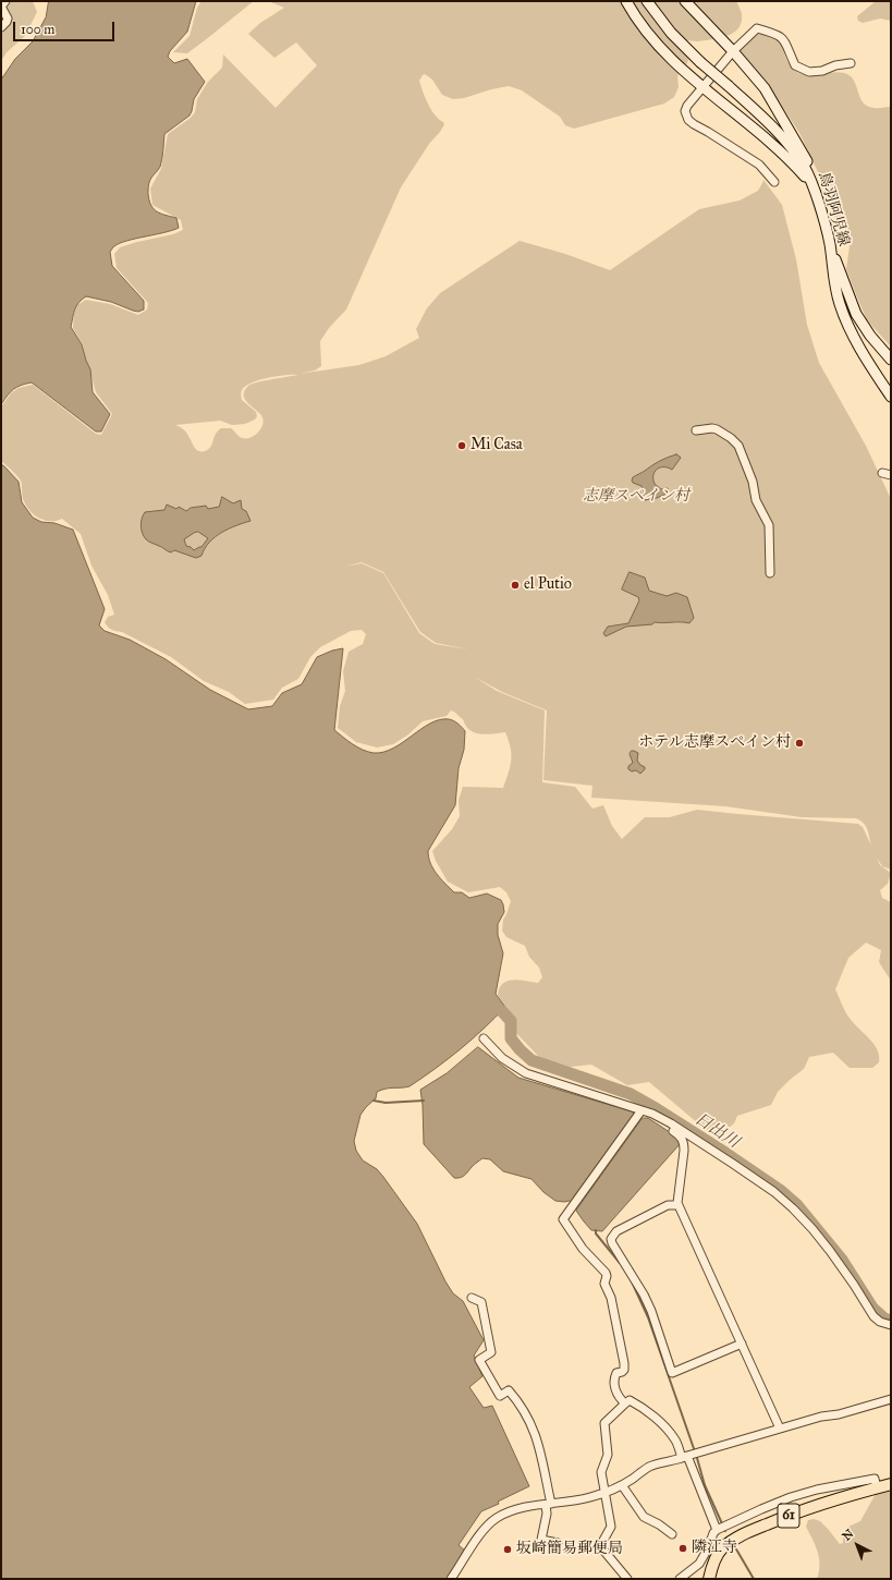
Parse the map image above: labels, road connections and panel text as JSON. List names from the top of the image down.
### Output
{
  "streets": {
    "main road": ["鳥羽阿児線", "61"]
  },
  "water": ["日出川"],
  "parks": ["志摩スペイン村"],
  "places": [
    "Mi Casa",
    "el Putio",
    "ホテル志摩スペイン村",
    "隣江寺",
    "坂崎簡易郵便局"
  ],
  "scale_bar": "100 m",
  "north": "top left"
}
